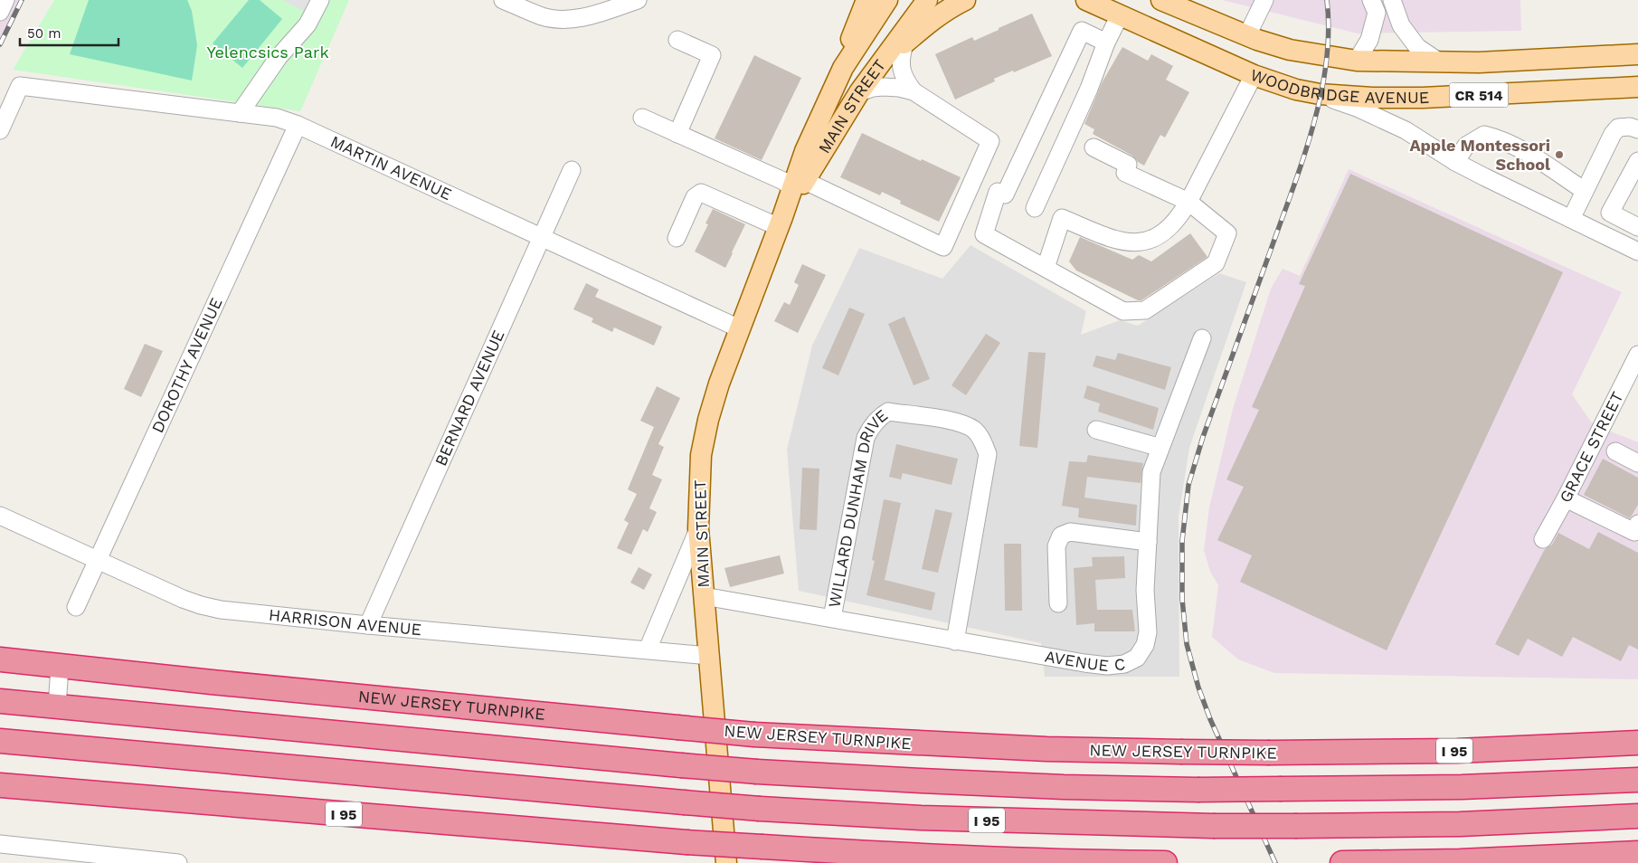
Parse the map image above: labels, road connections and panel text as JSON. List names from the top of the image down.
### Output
{
  "streets": {
    "highway": ["NEW JERSEY TURNPIKE", "I 95"],
    "main road": ["WOODBRIDGE AVENUE", "CR 514", "MAIN STREET"],
    "street": [
      "MARTIN AVENUE",
      "DOROTHY AVENUE",
      "BERNARD AVENUE",
      "GRACE STREET",
      "WILLARD DUNHAM DRIVE",
      "HARRISON AVENUE",
      "AVENUE C"
    ]
  },
  "crossings": [
    ["MAIN STREET", "MARTIN AVENUE"],
    ["MAIN STREET", "HARRISON AVENUE"],
    ["MAIN STREET", "AVENUE C"],
    ["MARTIN AVENUE", "DOROTHY AVENUE"],
    ["MARTIN AVENUE", "BERNARD AVENUE"],
    ["DOROTHY AVENUE", "HARRISON AVENUE"],
    ["BERNARD AVENUE", "HARRISON AVENUE"],
    ["WILLARD DUNHAM DRIVE", "AVENUE C"]
  ],
  "parks": ["Yelencsics Park"],
  "places": ["Apple Montessori School"],
  "scale_bar": "50 m"
}
